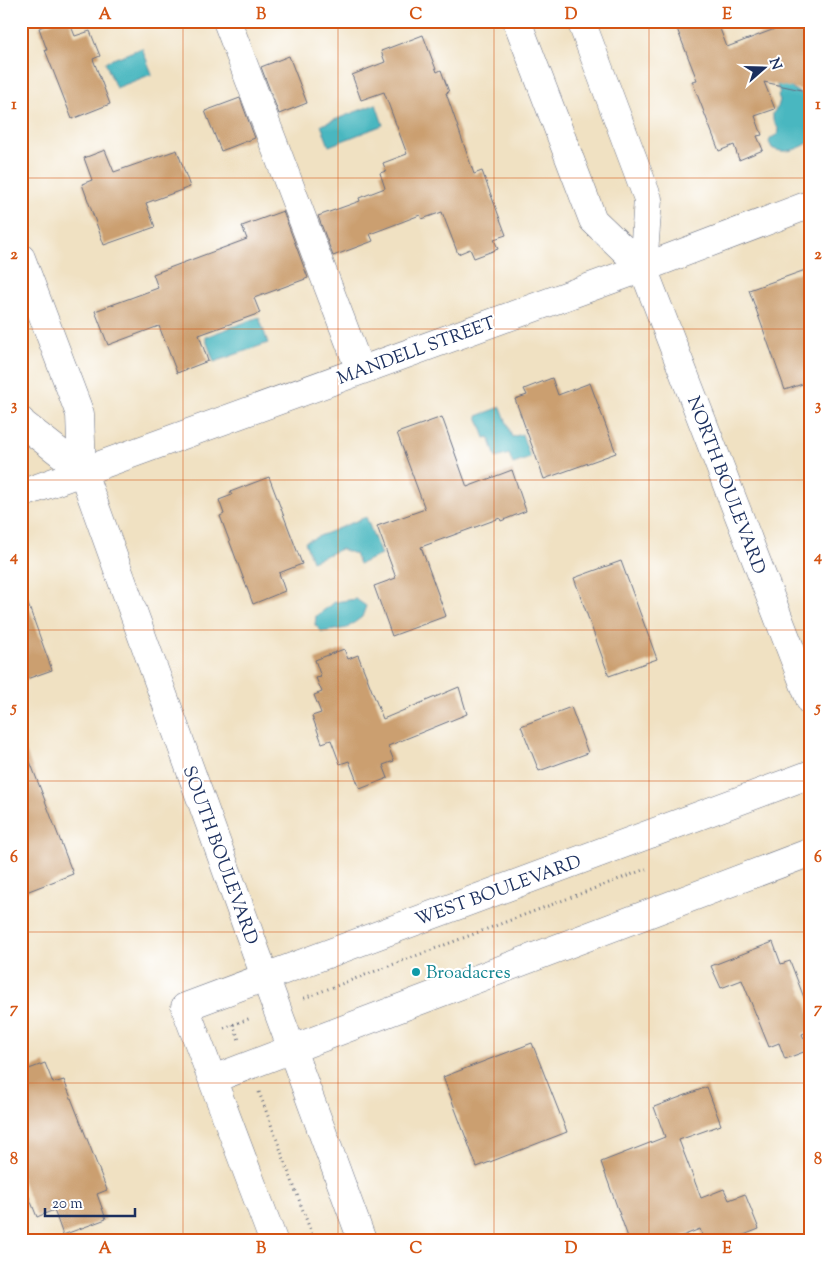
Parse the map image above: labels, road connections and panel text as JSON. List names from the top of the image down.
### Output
{
  "streets": {
    "street": [
      "MANDELL STREET",
      "NORTH BOULEVARD",
      "SOUTH BOULEVARD",
      "WEST BOULEVARD"
    ]
  },
  "crossings": [
    ["MANDELL STREET", "NORTH BOULEVARD"],
    ["MANDELL STREET", "SOUTH BOULEVARD"],
    ["SOUTH BOULEVARD", "WEST BOULEVARD"]
  ],
  "places": ["Broadacres"],
  "scale_bar": "20 m",
  "north": "right",
  "grid": {
    "columns": [
      "A",
      "B",
      "C",
      "D",
      "E"
    ],
    "rows": [
      "1",
      "2",
      "3",
      "4",
      "5",
      "6",
      "7",
      "8"
    ]
  }
}
